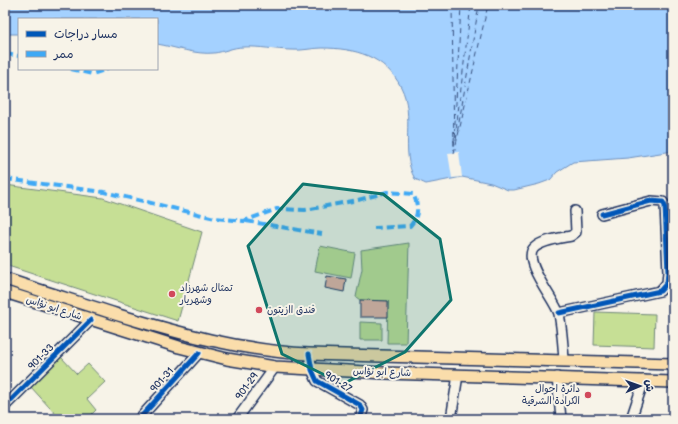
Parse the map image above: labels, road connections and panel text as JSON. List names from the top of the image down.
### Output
{
  "streets": {
    "main road": ["شارع ابو نؤاس"],
    "street": [
      "901-33",
      "901-31",
      "901-27",
      "901-29"
    ]
  },
  "crossings": [
    ["شارع ابو نؤاس", "901-33"],
    ["شارع ابو نؤاس", "901-31"],
    ["شارع ابو نؤاس", "901-27"],
    ["شارع ابو نؤاس", "901-29"]
  ],
  "places": ["تمثال شهرزاد وشهريار", "فندق اازيتون", "دائرة احوال الكرادة الشرقية"],
  "legend": ["مسار دراجات", "ممر"],
  "north": "right"
}
